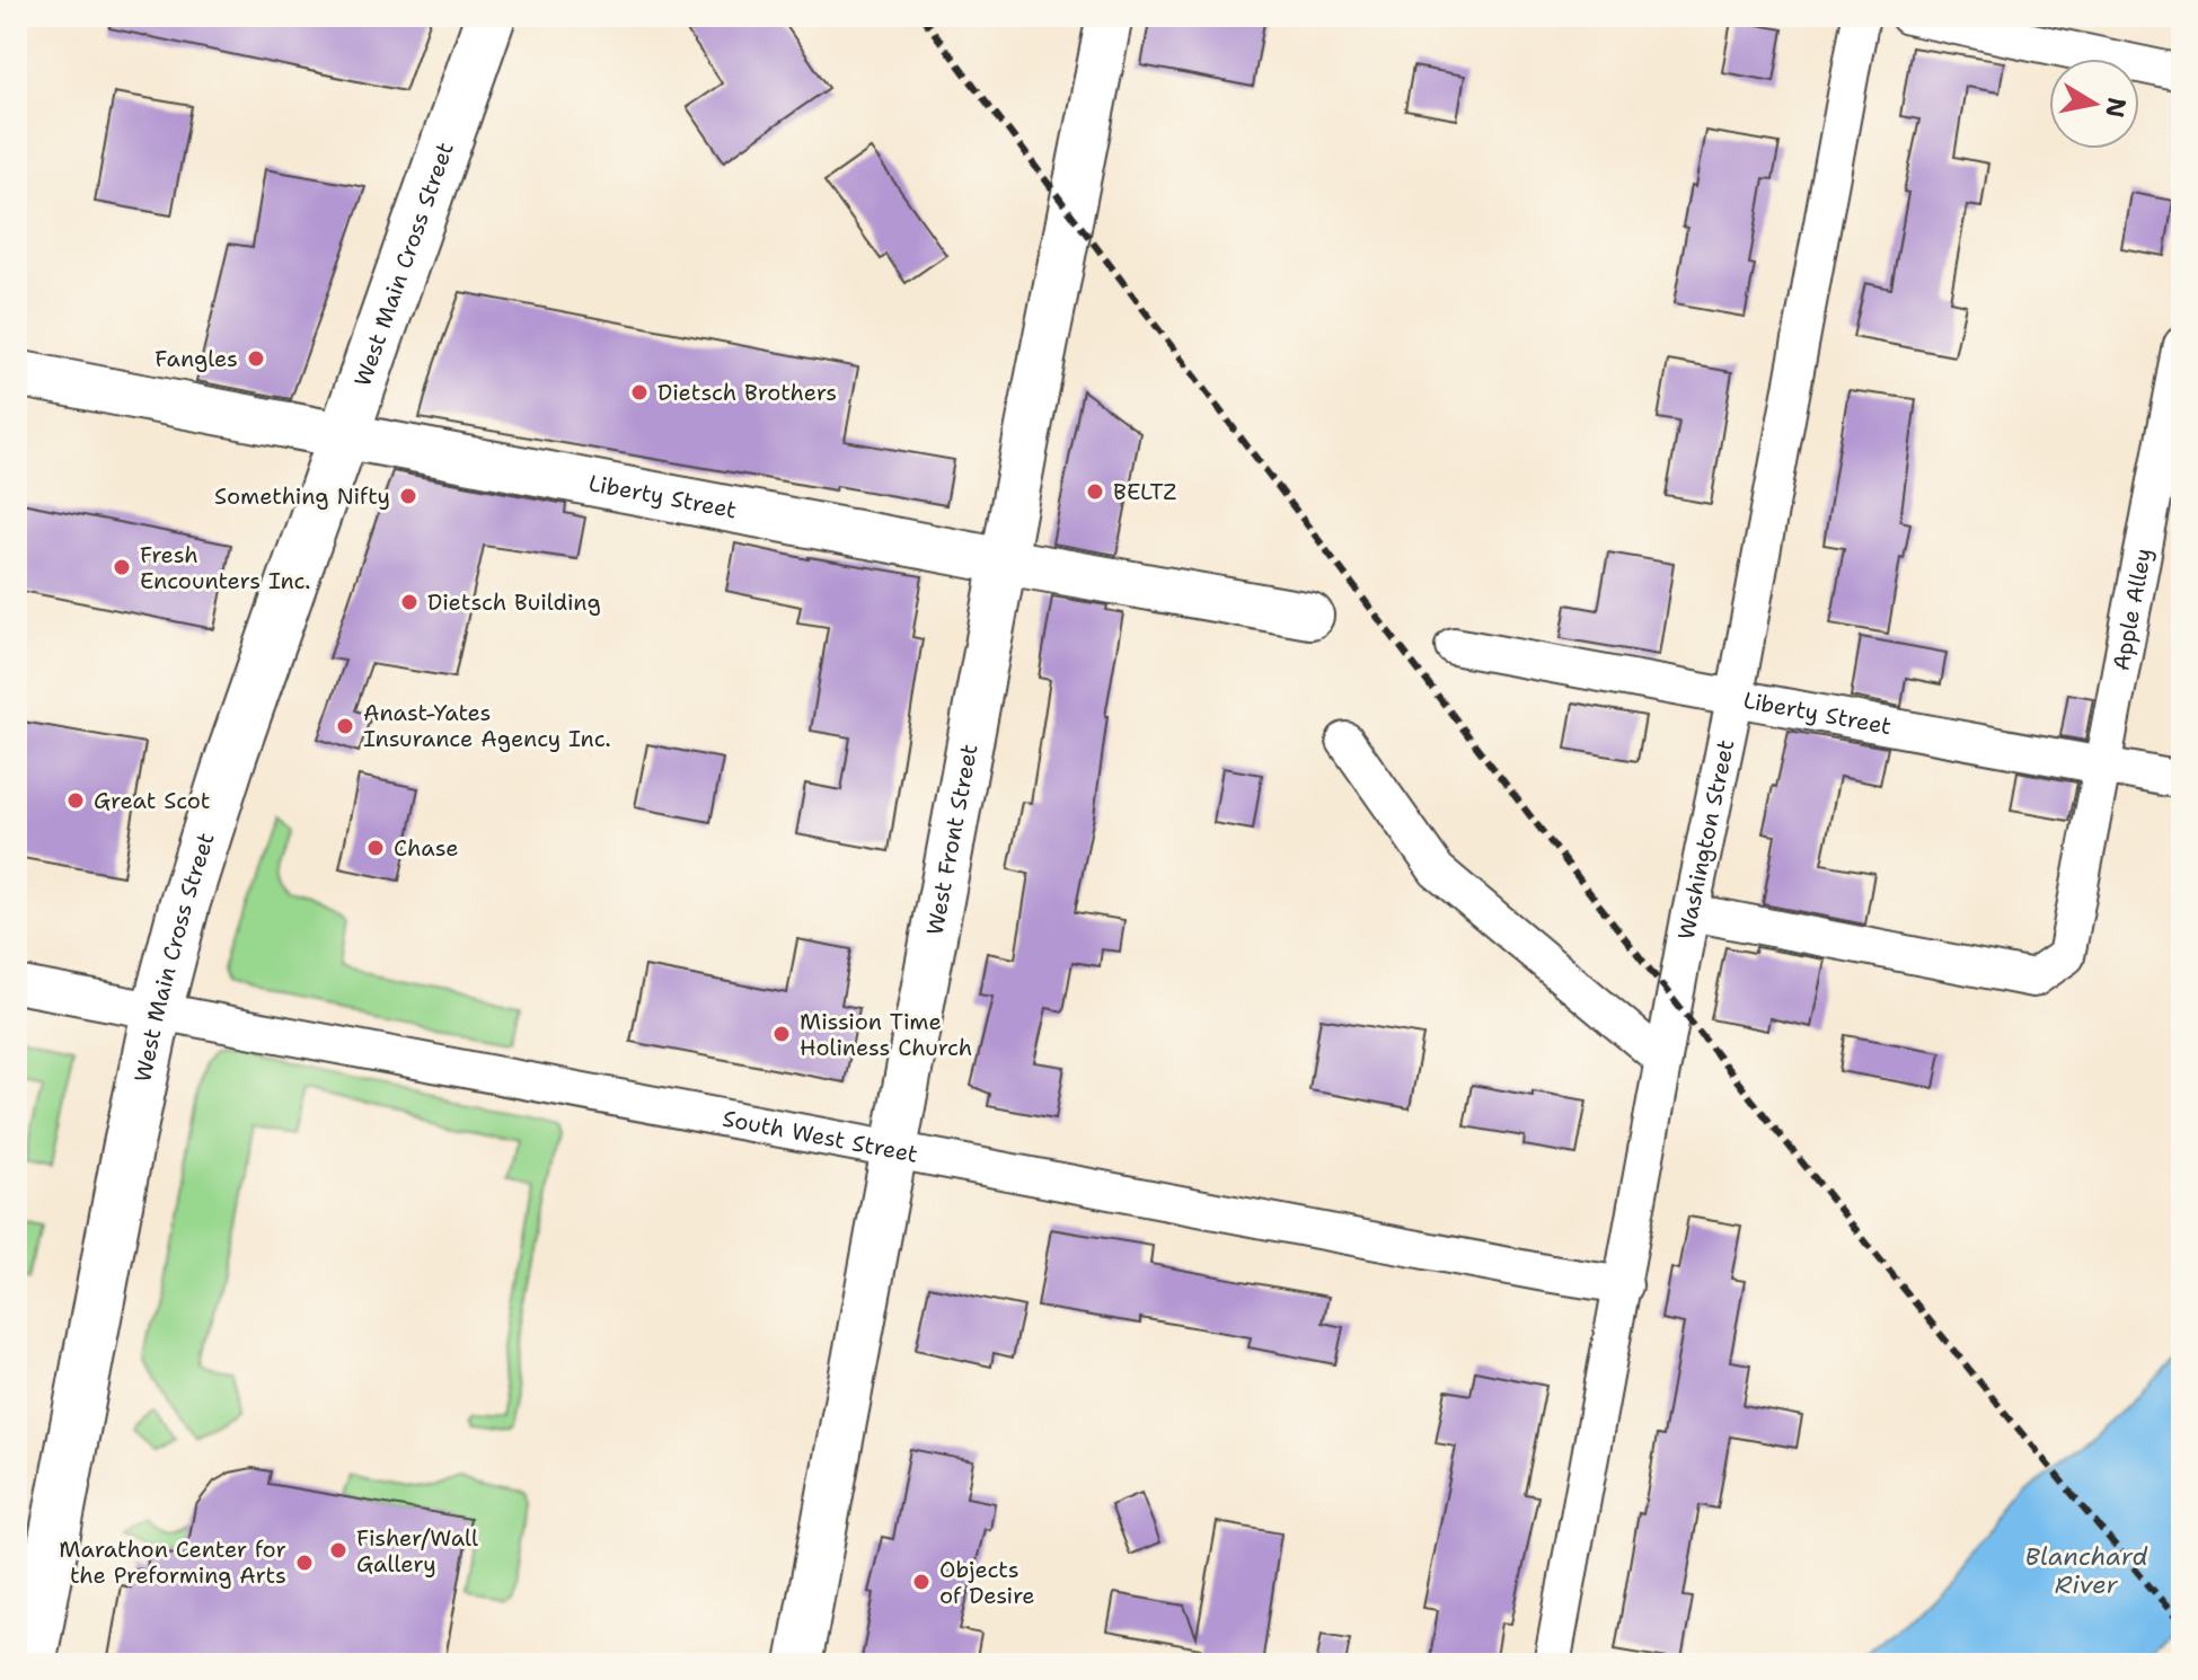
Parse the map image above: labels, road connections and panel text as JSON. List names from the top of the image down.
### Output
{
  "streets": {
    "highway": ["West Main Cross Street"],
    "street": [
      "Liberty Street",
      "Apple Alley",
      "West Front Street",
      "Washington Street",
      "South West Street"
    ]
  },
  "crossings": [
    ["West Main Cross Street", "Liberty Street"],
    ["West Main Cross Street", "South West Street"],
    ["Liberty Street", "Apple Alley"],
    ["Liberty Street", "West Front Street"],
    ["Liberty Street", "Washington Street"],
    ["Apple Alley", "Washington Street"],
    ["West Front Street", "South West Street"],
    ["Washington Street", "South West Street"]
  ],
  "water": ["Blanchard River"],
  "places": [
    "Fangles",
    "Dietsch Brothers",
    "BELTZ",
    "Something Nifty",
    "Fresh Encounters Inc.",
    "Dietsch Building",
    "Anast-Yates Insurance Agency Inc.",
    "Great Scot",
    "Chase",
    "Mission Time Holiness Church",
    "Fisher/Wall Gallery",
    "Marathon Center for the Preforming Arts",
    "Objects of Desire"
  ],
  "north": "right"
}
